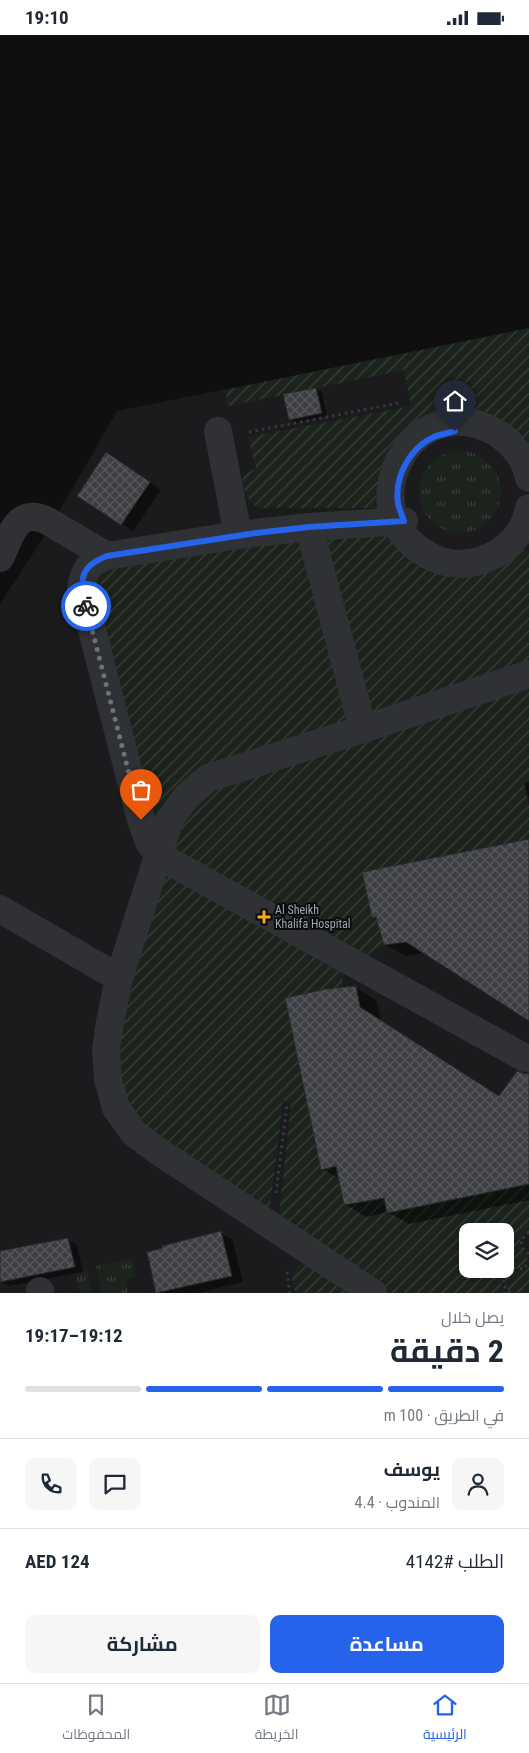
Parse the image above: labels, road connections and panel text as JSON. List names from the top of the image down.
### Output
{
  "places": {
    "health": ["Al Sheikh Khalifa Hospital"]
  },
  "page": {
    "status": "19:10",
    "heading": ["2 دقيقة", "يصل خلال", "19:12–19:17"],
    "panel": [
      "يوسف",
      "المندوب · 4.4",
      "الطلب #4142",
      "AED 124"
    ],
    "bar": "في الطريق · 100 m",
    "buttons": ["مساعدة", "مشاركة"],
    "tabs": ["الرئيسية", "الخريطة", "المحفوظات"]
  }
}
